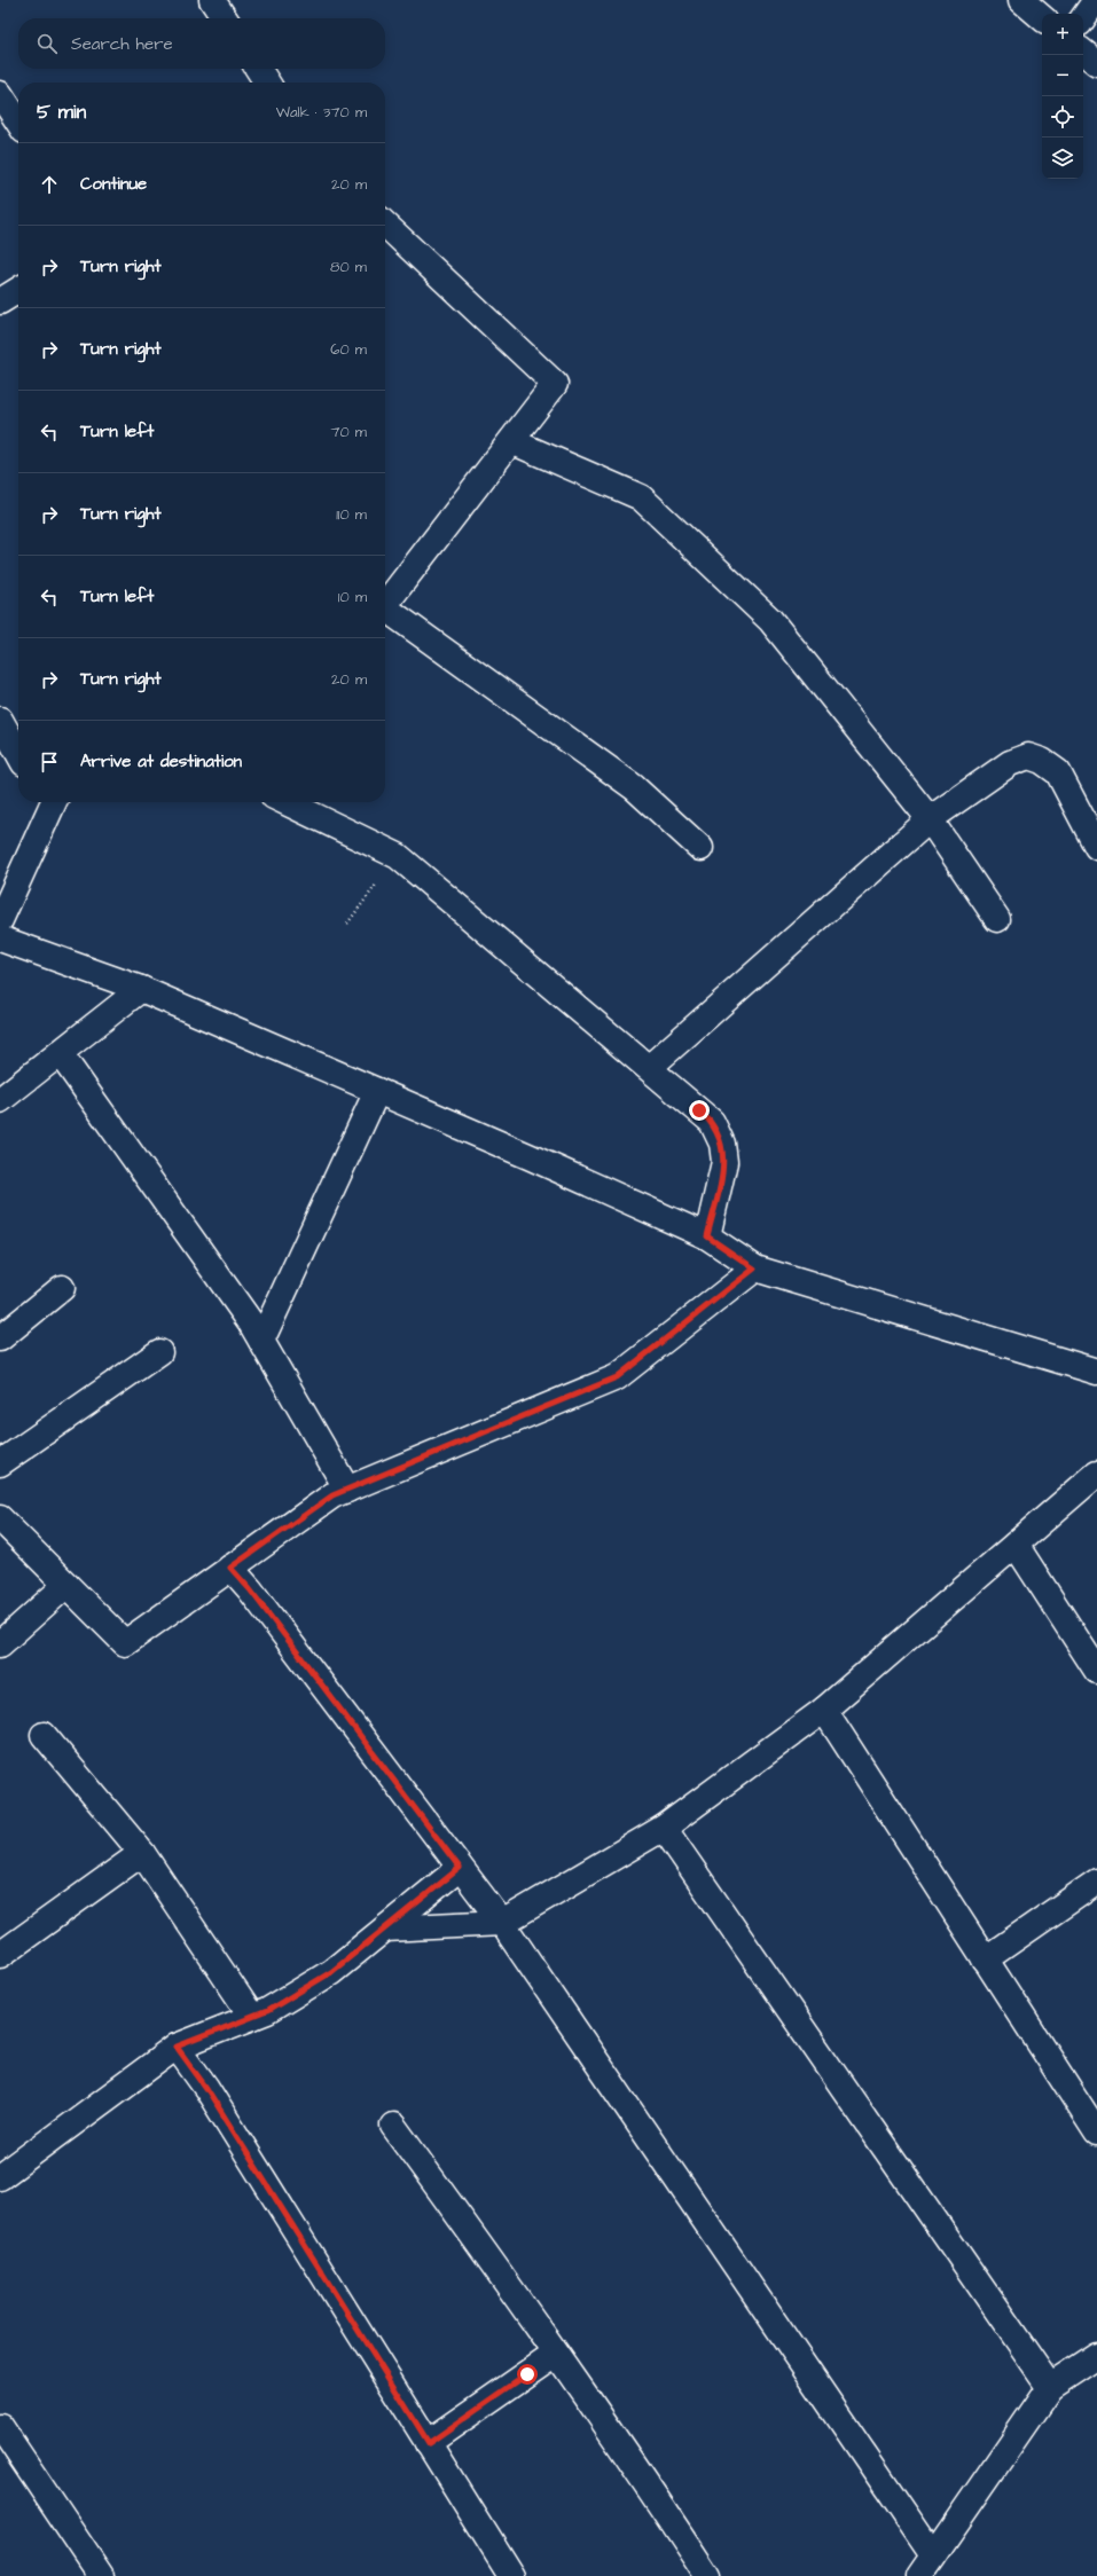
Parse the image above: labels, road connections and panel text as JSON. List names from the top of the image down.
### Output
{
  "page": {
    "map_buttons": ["+", "−"],
    "search": "Search here",
    "heading": ["5 min", "Walk · 370 m"],
    "list": [
      ["Continue", "20 m"],
      ["Turn right", "80 m"],
      ["Turn right", "60 m"],
      ["Turn left", "70 m"],
      ["Turn right", "110 m"],
      ["Turn left", "10 m"],
      ["Turn right", "20 m"],
      "Arrive at destination"
    ]
  }
}
